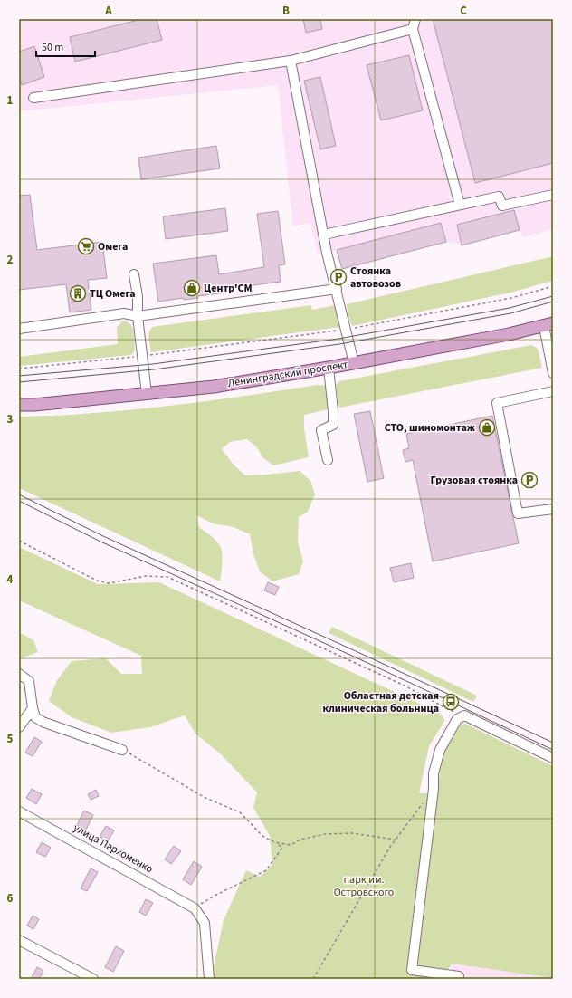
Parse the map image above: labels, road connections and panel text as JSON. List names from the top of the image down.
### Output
{
  "streets": {
    "main road": ["Ленинградский проспект"],
    "street": ["улица Пархоменко"]
  },
  "parks": ["парк им. Островского"],
  "places": {
    "supermarket": ["Омега"],
    "parking": ["Стоянка автовозов", "Грузовая стоянка"],
    "shop": ["Центр'СМ", "СТО, шиномонтаж"],
    "building": ["ТЦ Омега"],
    "bus stop": ["Областная детская клиническая больница"]
  },
  "scale_bar": "50 m",
  "grid": {
    "columns": ["A", "B", "C"],
    "rows": [
      "1",
      "2",
      "3",
      "4",
      "5",
      "6"
    ]
  }
}
